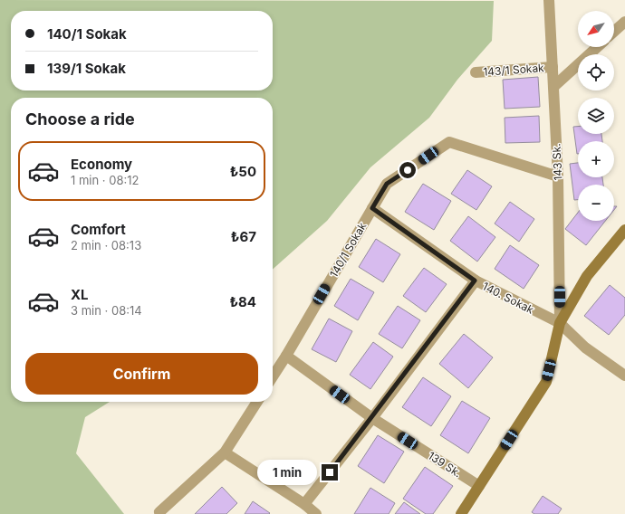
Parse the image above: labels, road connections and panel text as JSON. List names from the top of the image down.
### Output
{
  "streets": {
    "street": [
      "143/1 Sokak",
      "143 Sk.",
      "140/1 Sokak",
      "140. Sokak",
      "139 Sk."
    ]
  },
  "crossings": [
    ["143/1 Sokak", "143 Sk."],
    ["143 Sk.", "140/1 Sokak"],
    ["143 Sk.", "140. Sokak"],
    ["140/1 Sokak", "140. Sokak"],
    ["140/1 Sokak", "139 Sk."]
  ],
  "north": "bottom left",
  "page": {
    "map_buttons": ["+", "−"],
    "banner": ["140/1 Sokak", "139/1 Sokak"],
    "heading": "Choose a ride",
    "list": [
      {
        "name": "Economy",
        "note": "1 min · 08:12",
        "value": "₺50"
      },
      {
        "name": "Comfort",
        "note": "2 min · 08:13",
        "value": "₺67"
      },
      {
        "name": "XL",
        "note": "3 min · 08:14",
        "value": "₺84"
      }
    ],
    "buttons": "Confirm",
    "bubble": "1 min"
  }
}
